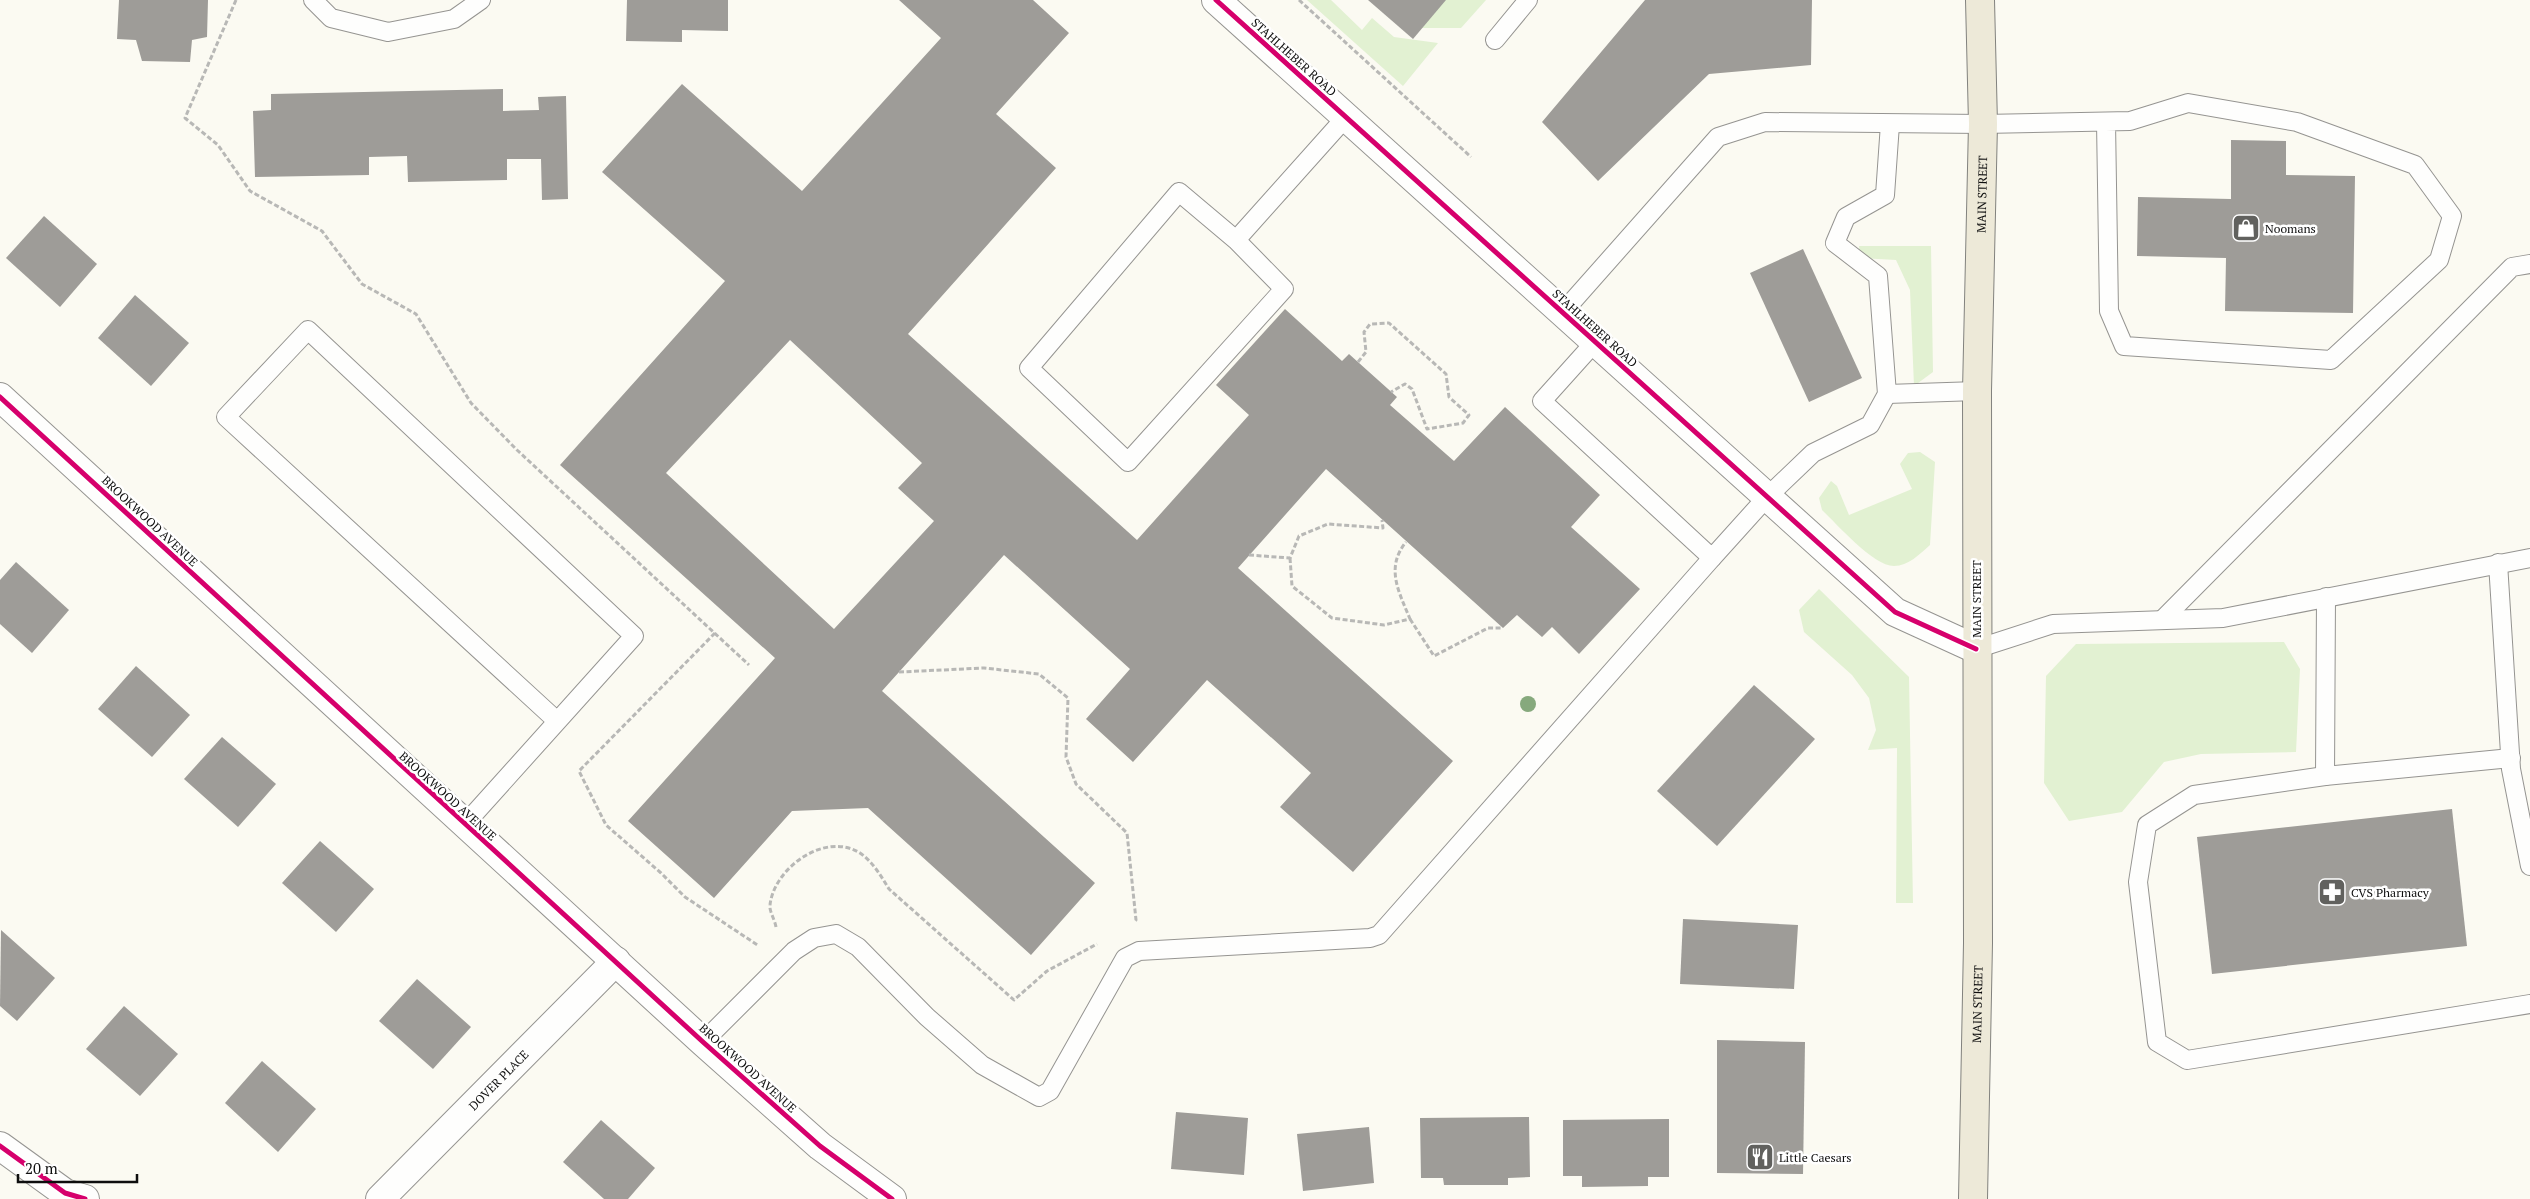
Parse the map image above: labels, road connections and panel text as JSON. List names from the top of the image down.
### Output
{
  "streets": {
    "main road": ["MAIN STREET"],
    "street": ["STAHLHEBER ROAD", "BROOKWOOD AVENUE", "DOVER PLACE"]
  },
  "crossings": [
    ["STAHLHEBER ROAD", "MAIN STREET"],
    ["BROOKWOOD AVENUE", "DOVER PLACE"]
  ],
  "places": {
    "shop": ["Noomans"],
    "pharmacy": ["CVS Pharmacy"],
    "restaurant": ["Little Caesars"]
  },
  "scale_bar": "20 m"
}
